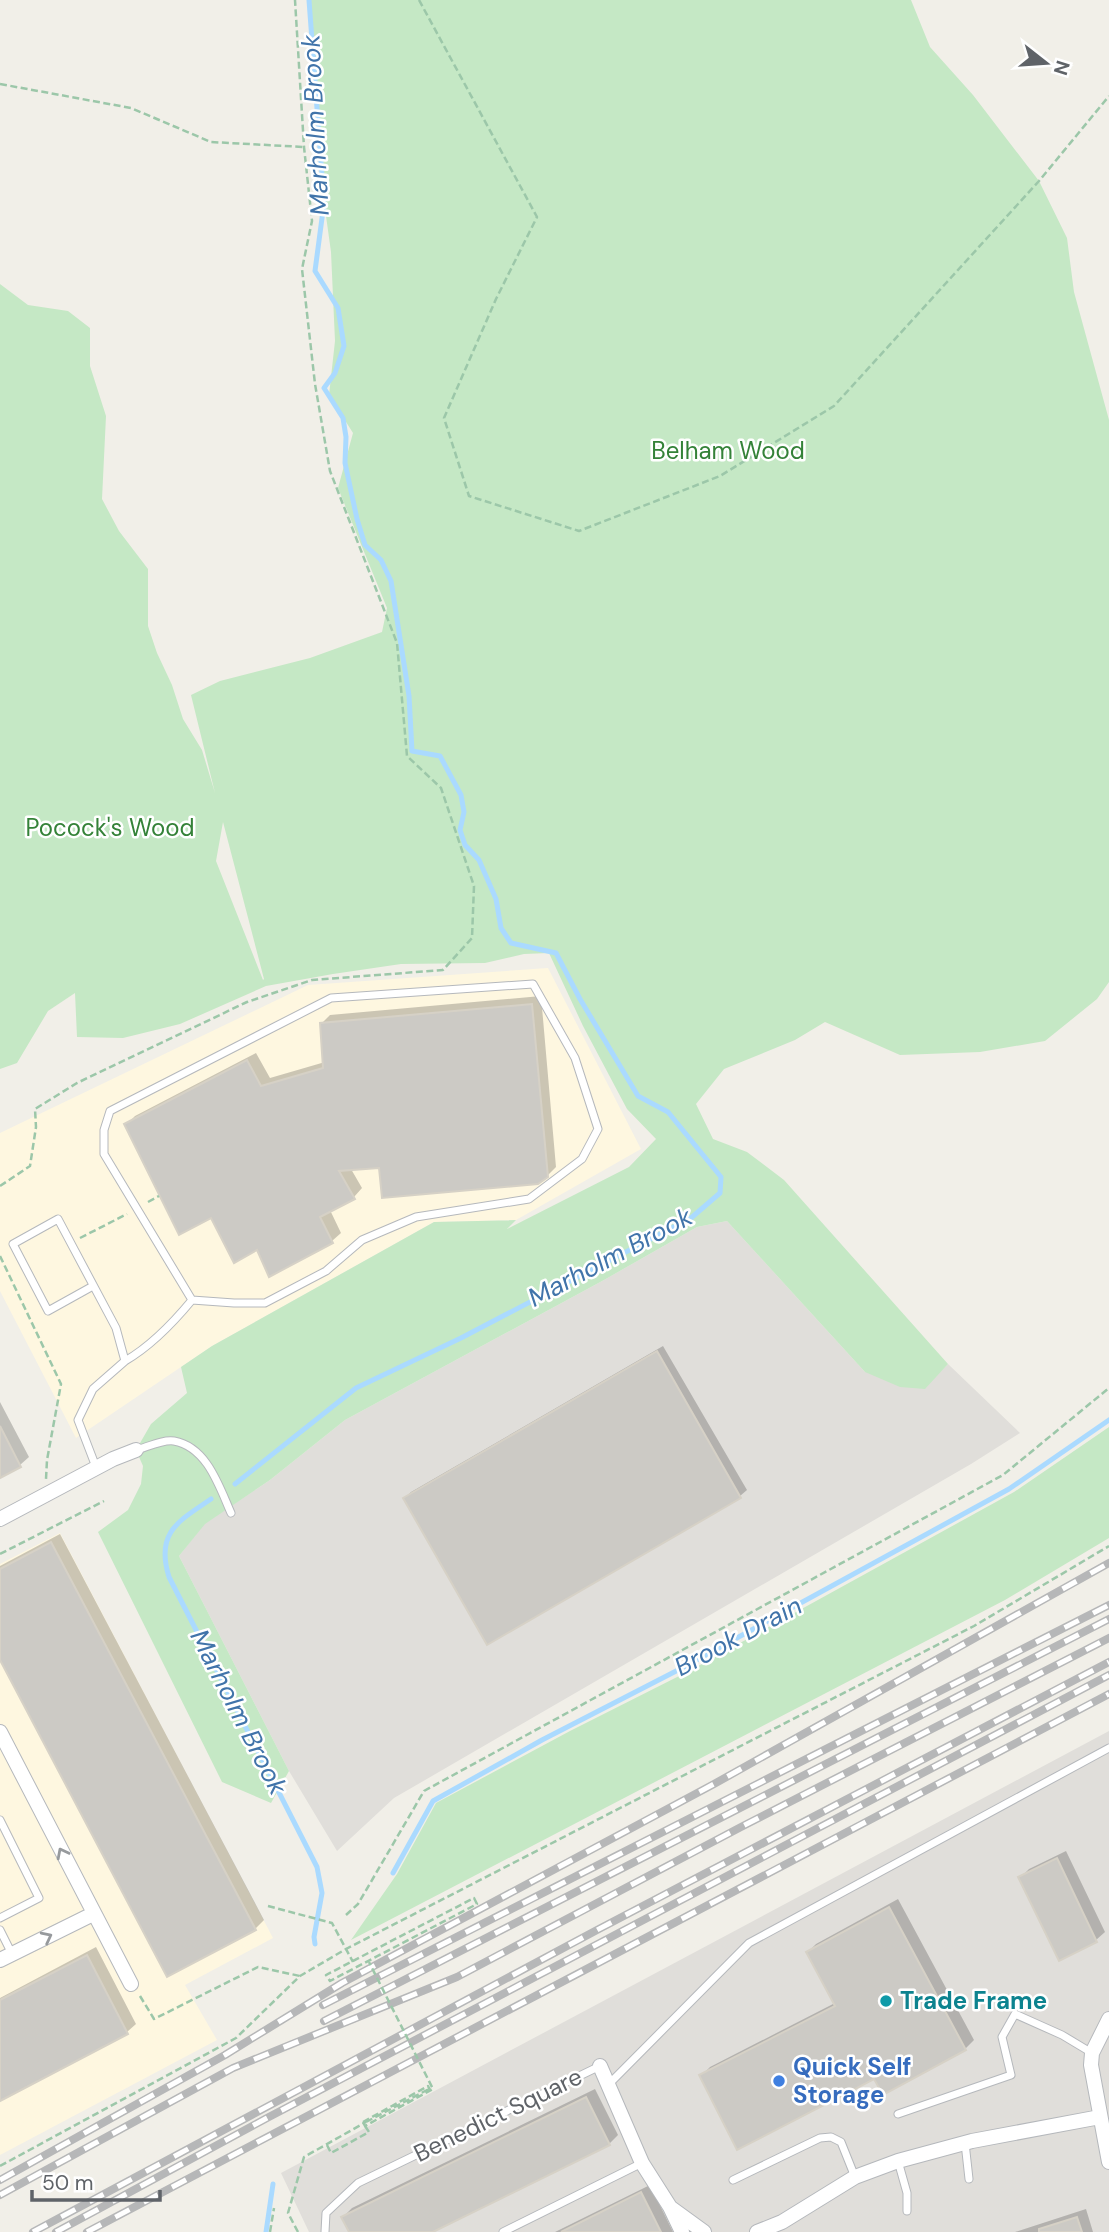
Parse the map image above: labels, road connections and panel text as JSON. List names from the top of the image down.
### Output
{
  "streets": {
    "street": ["Benedict Square"]
  },
  "water": ["Marholm Brook", "Brook Drain"],
  "parks": ["Belham Wood", "Pocock's Wood"],
  "places": ["Trade Frame", "Quick Self Storage"],
  "scale_bar": "50 m",
  "north": "right"
}
